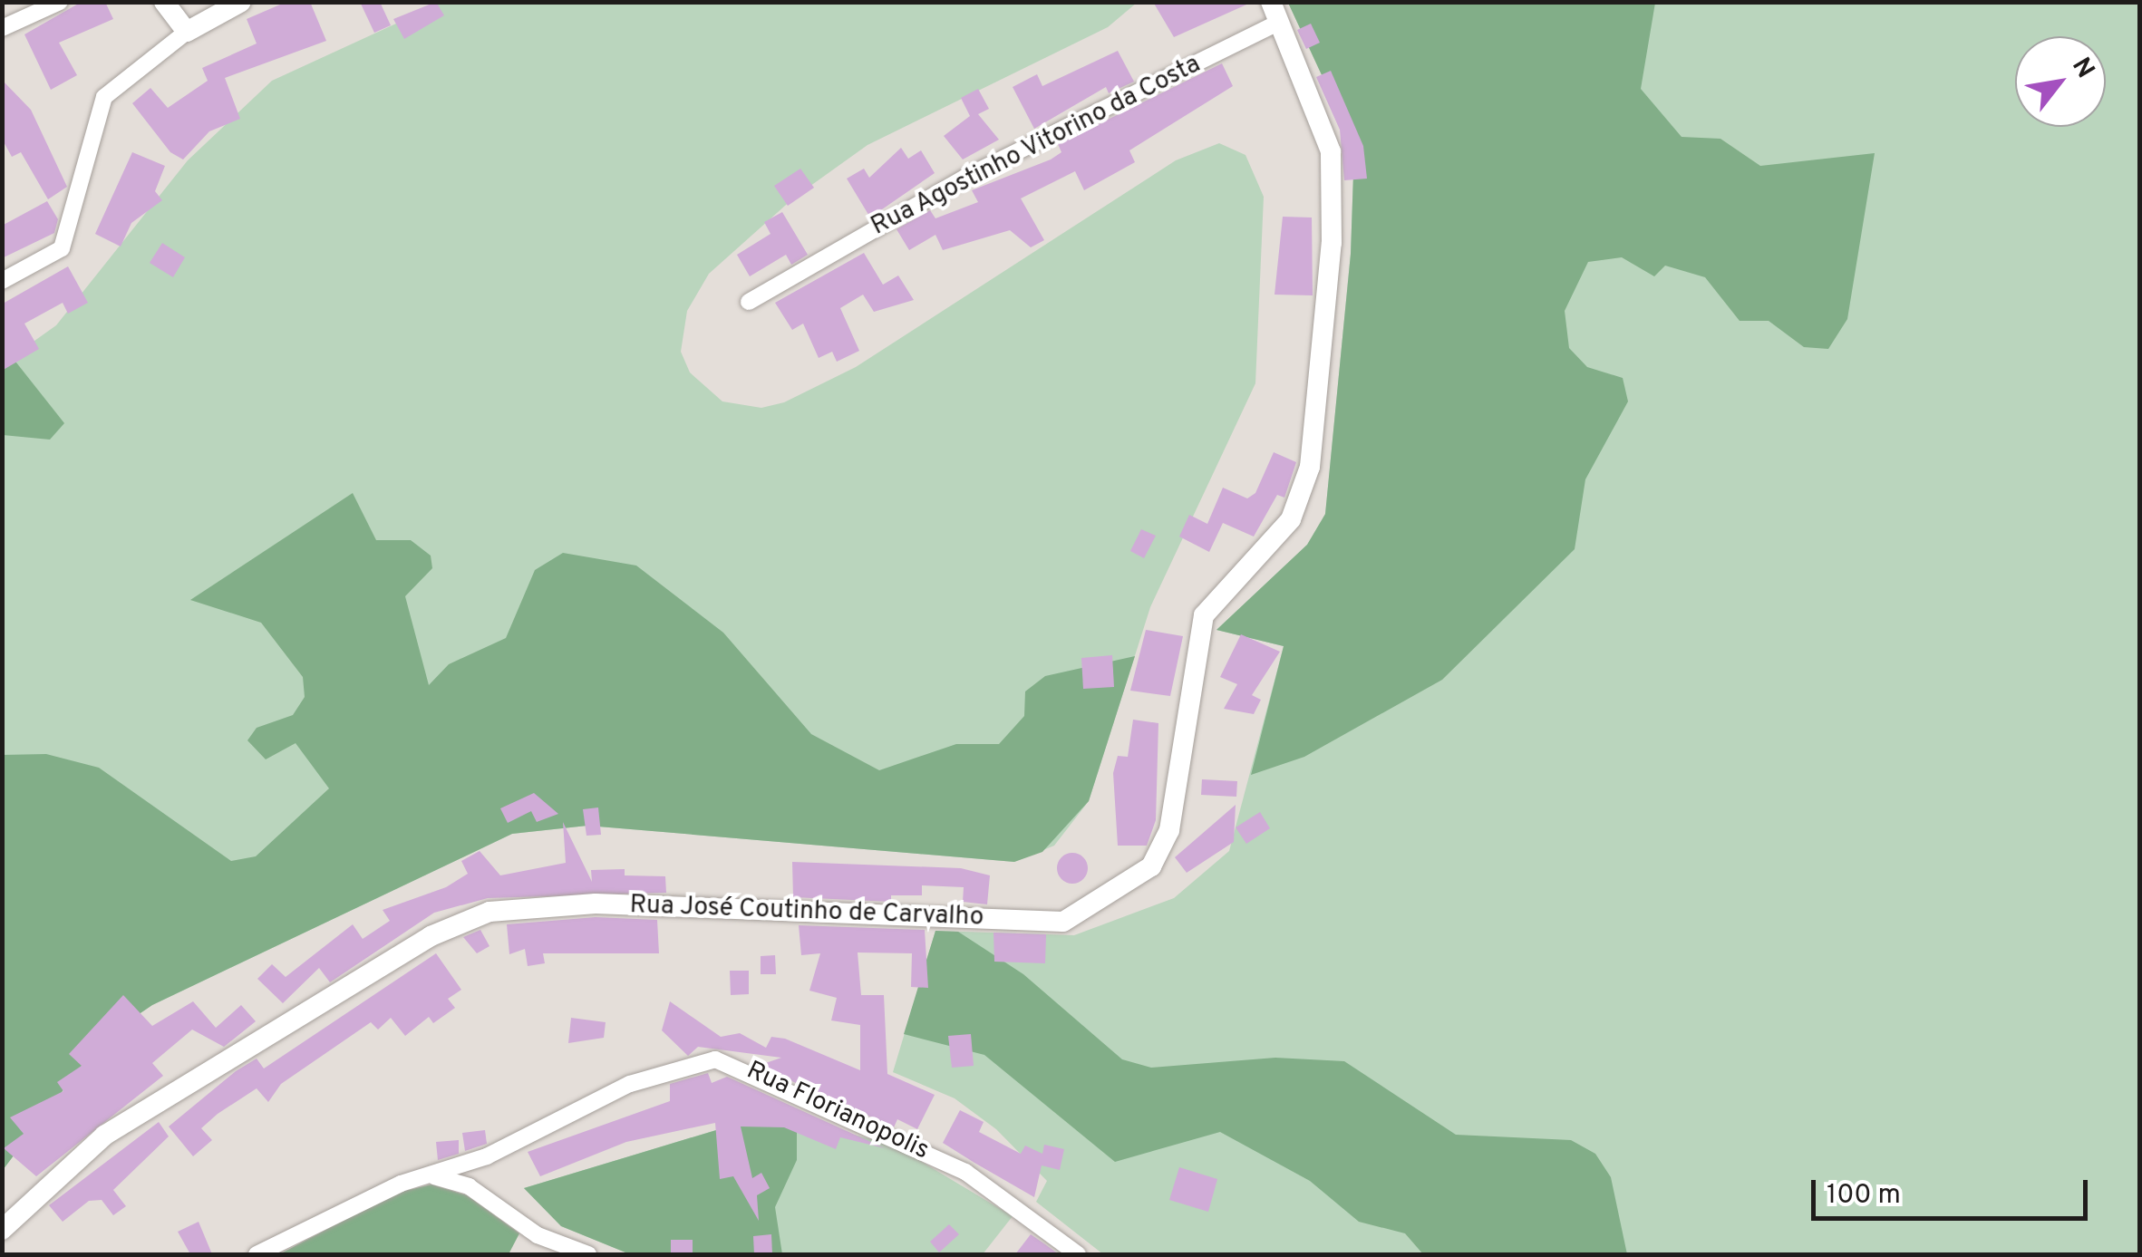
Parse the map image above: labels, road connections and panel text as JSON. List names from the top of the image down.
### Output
{
  "streets": {
    "street": ["Rua Agostinho Vitorino da Costa", "Rua José Coutinho de Carvalho", "Rua Florianopolis"]
  },
  "crossings": [
    ["Rua Agostinho Vitorino da Costa", "Rua José Coutinho de Carvalho"]
  ],
  "scale_bar": "100 m",
  "north": "top right"
}
